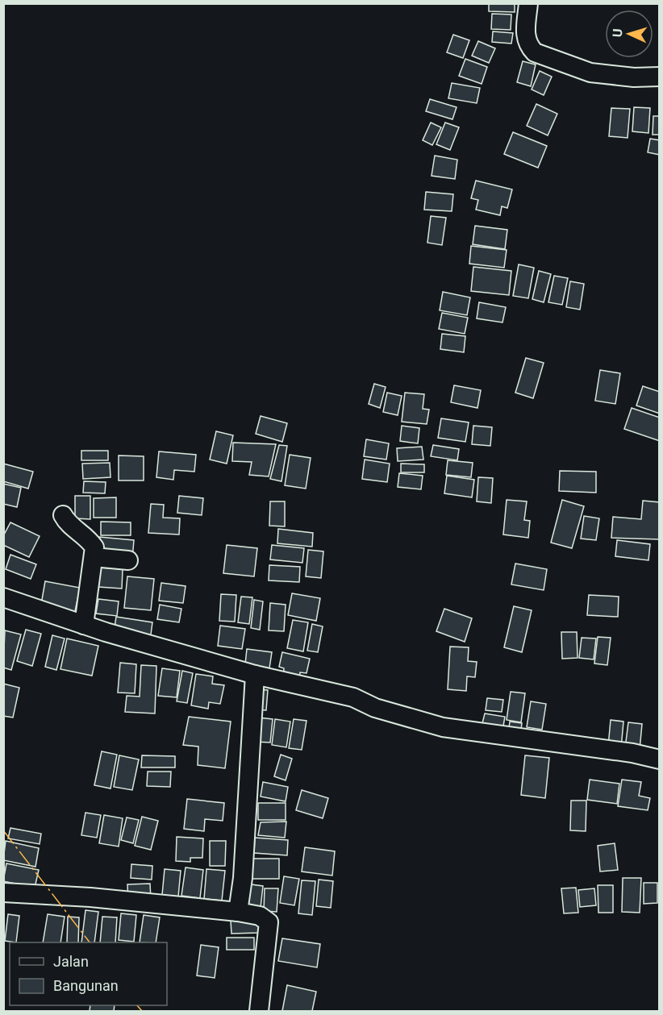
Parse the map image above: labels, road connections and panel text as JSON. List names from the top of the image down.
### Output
{
  "legend": ["Jalan", "Bangunan"],
  "north": "left"
}
